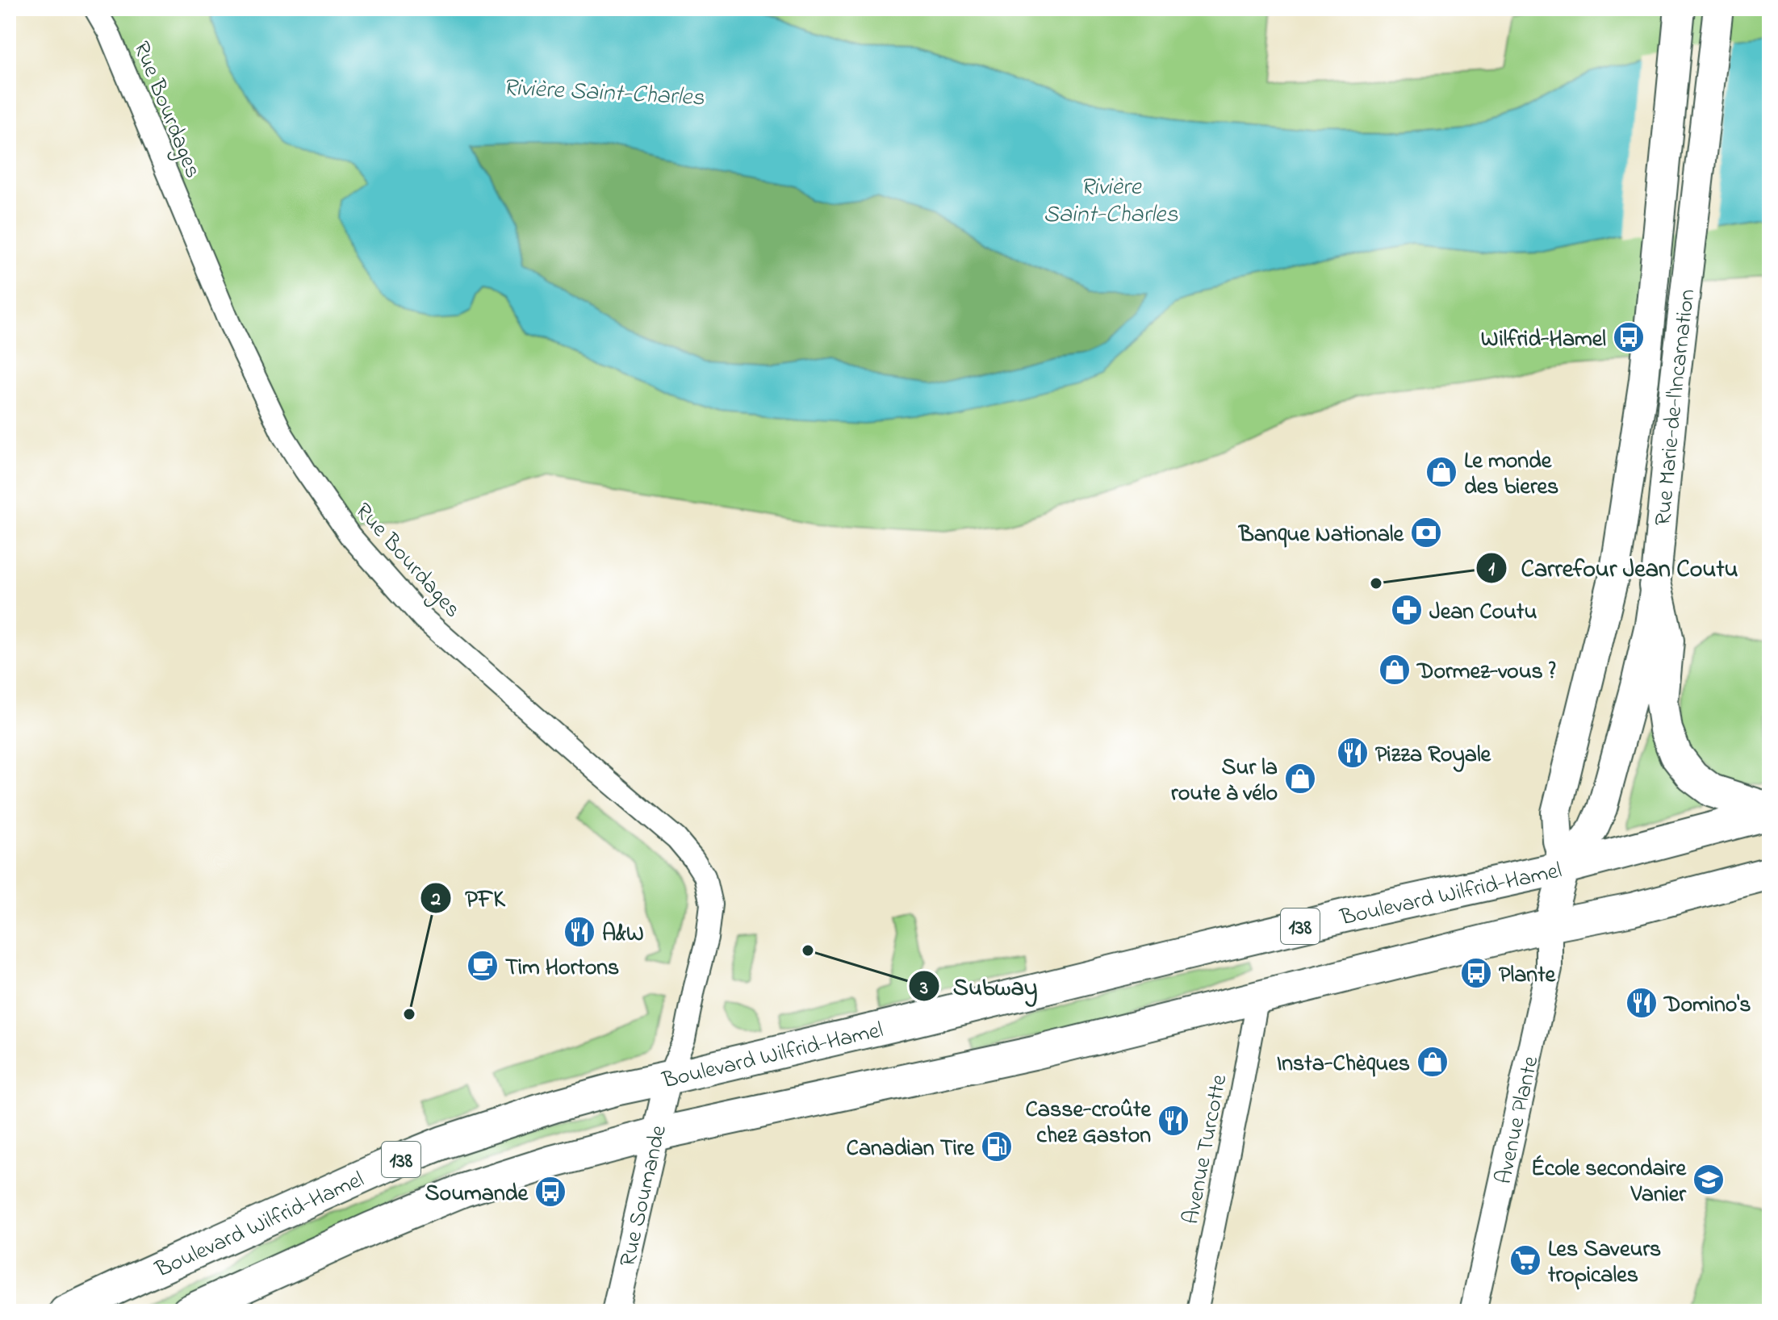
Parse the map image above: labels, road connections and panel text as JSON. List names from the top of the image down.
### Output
{
  "streets": {
    "main road": ["Rue Marie-de-l'Incarnation", "Boulevard Wilfrid-Hamel", "138"],
    "street": [
      "Rue Bourdages",
      "Avenue Plante",
      "Avenue Turcotte",
      "Rue Soumande"
    ]
  },
  "crossings": [
    ["Rue Bourdages", "Boulevard Wilfrid-Hamel"],
    ["Rue Bourdages", "Rue Soumande"],
    ["Rue Marie-de-l'Incarnation", "Boulevard Wilfrid-Hamel"],
    ["Rue Marie-de-l'Incarnation", "138"],
    ["Rue Marie-de-l'Incarnation", "Avenue Plante"],
    ["Boulevard Wilfrid-Hamel", "Rue Soumande"],
    ["138", "Avenue Plante"],
    ["138", "Avenue Turcotte"],
    ["138", "Rue Soumande"]
  ],
  "water": ["Rivière Saint-Charles"],
  "places": {
    "bus stop": ["Wilfrid-Hamel", "Plante", "Soumande"],
    "shop": [
      "Le monde des bieres",
      "Dormez-vous ?",
      "Sur la route à vélo",
      "Insta-Chèques"
    ],
    "bank": ["Banque Nationale"],
    "other": ["Carrefour Jean Coutu", "Subway", "PFK"],
    "pharmacy": ["Jean Coutu"],
    "restaurant": [
      "Pizza Royale",
      "A&W",
      "Domino's",
      "Casse-croûte chez Gaston"
    ],
    "cafe": ["Tim Hortons"],
    "fuel station": ["Canadian Tire"],
    "school or university": ["École secondaire Vanier"],
    "supermarket": ["Les Saveurs tropicales"]
  }
}
